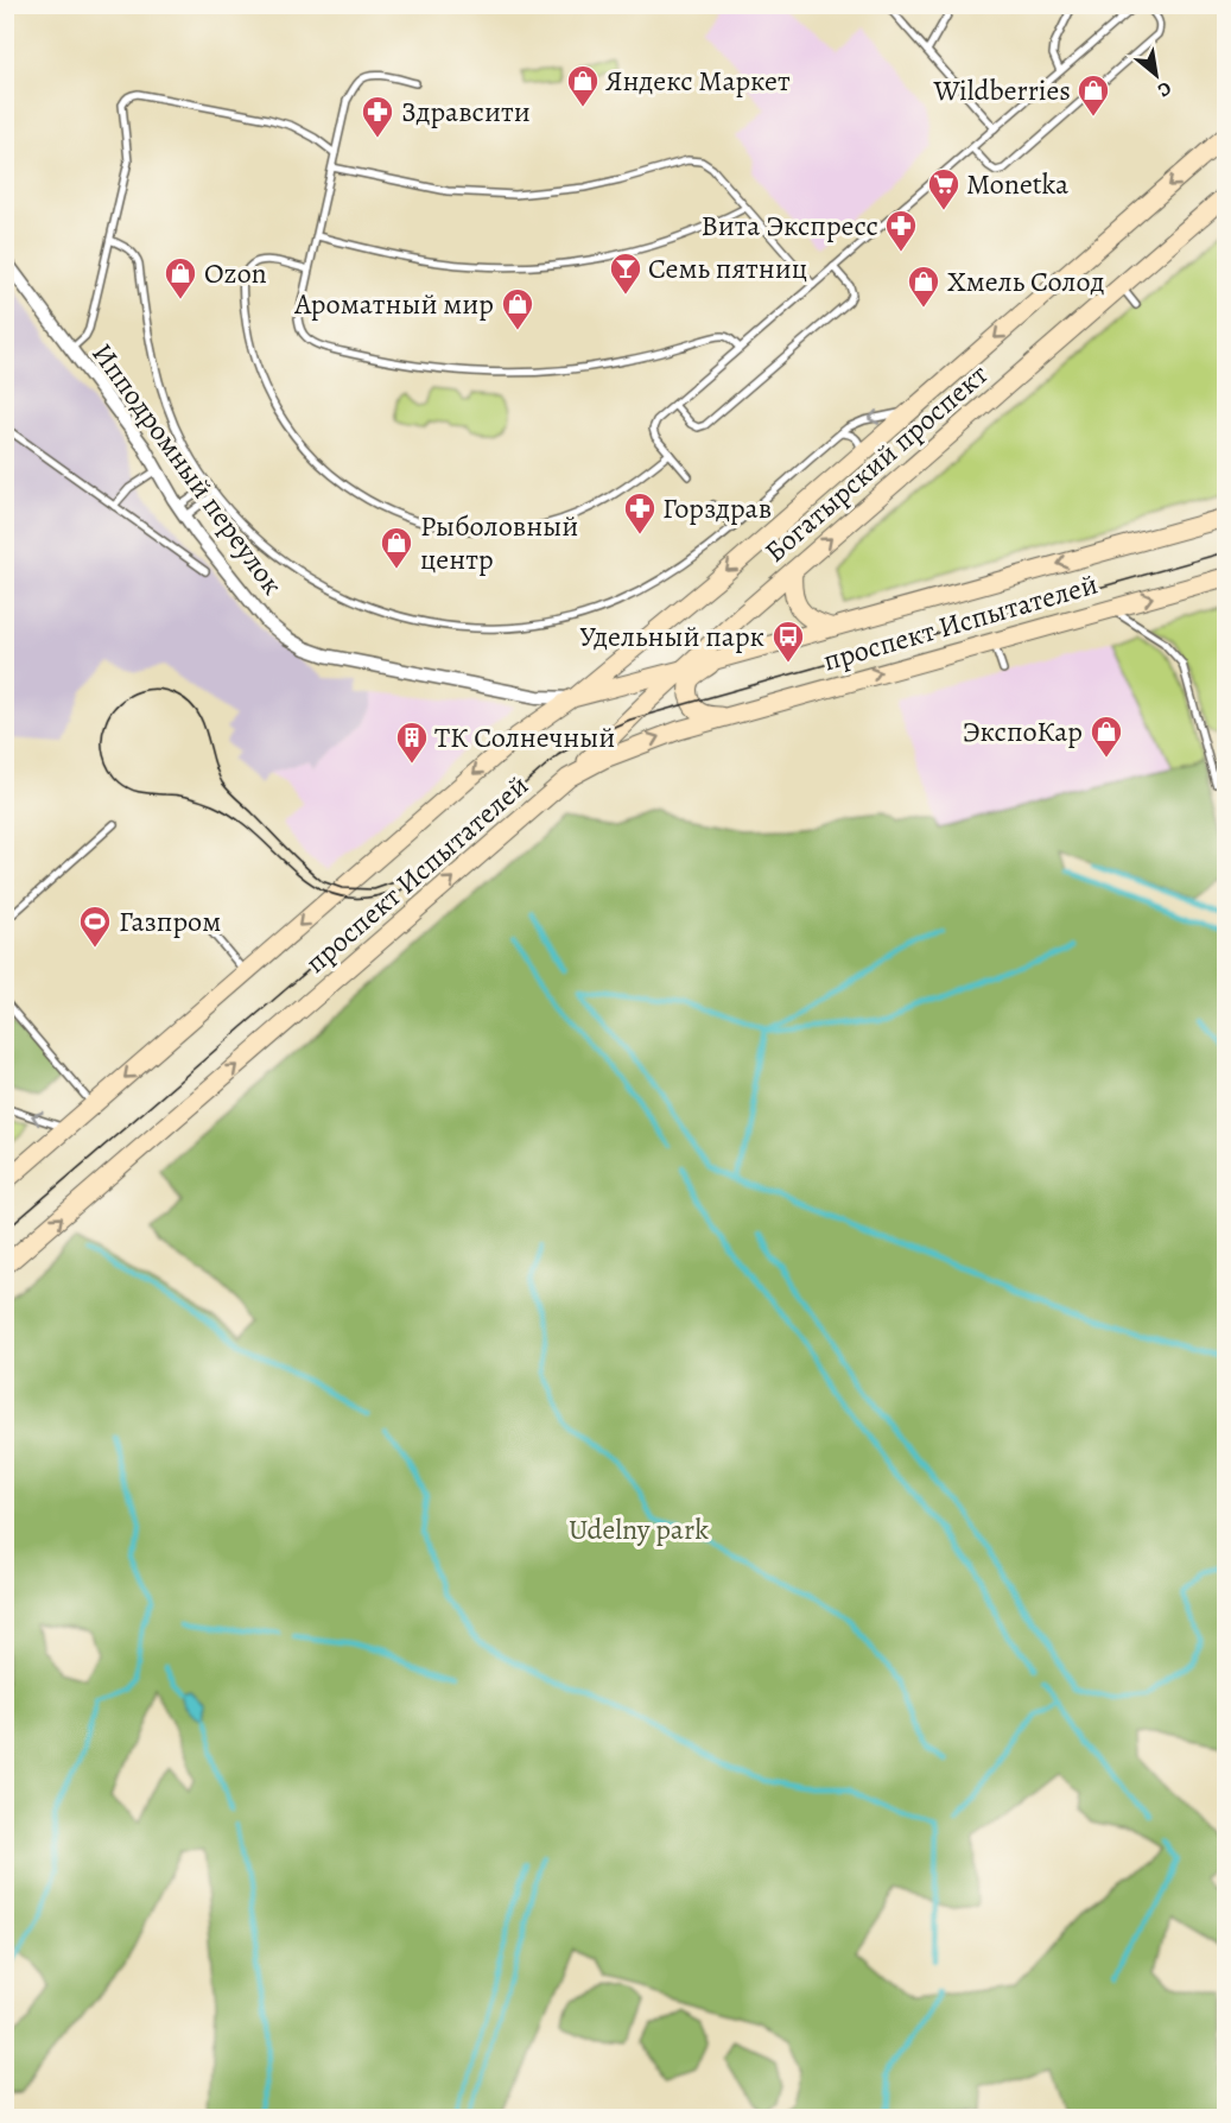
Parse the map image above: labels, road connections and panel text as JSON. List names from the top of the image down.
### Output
{
  "streets": {
    "main road": ["Богатырский проспект", "проспект Испытателей"],
    "street": ["Ипподромный переулок"]
  },
  "crossings": [
    ["Богатырский проспект", "Ипподромный переулок"],
    ["Богатырский проспект", "проспект Испытателей"],
    ["Ипподромный переулок", "проспект Испытателей"]
  ],
  "parks": ["Udelny park"],
  "places": {
    "shop": [
      "Яндекс Маркет",
      "Wildberries",
      "Ozon",
      "Хмель Солод",
      "Ароматный мир",
      "Рыболовный центр",
      "ЭкспоКар"
    ],
    "pharmacy": ["Здравсити", "Вита Экспресс", "Горздрав"],
    "supermarket": ["Monetka"],
    "bar": ["Семь пятниц"],
    "bus stop": ["Удельный парк"],
    "building": ["ТК Солнечный"],
    "sports": ["Газпром"]
  },
  "north": "bottom right"
}
